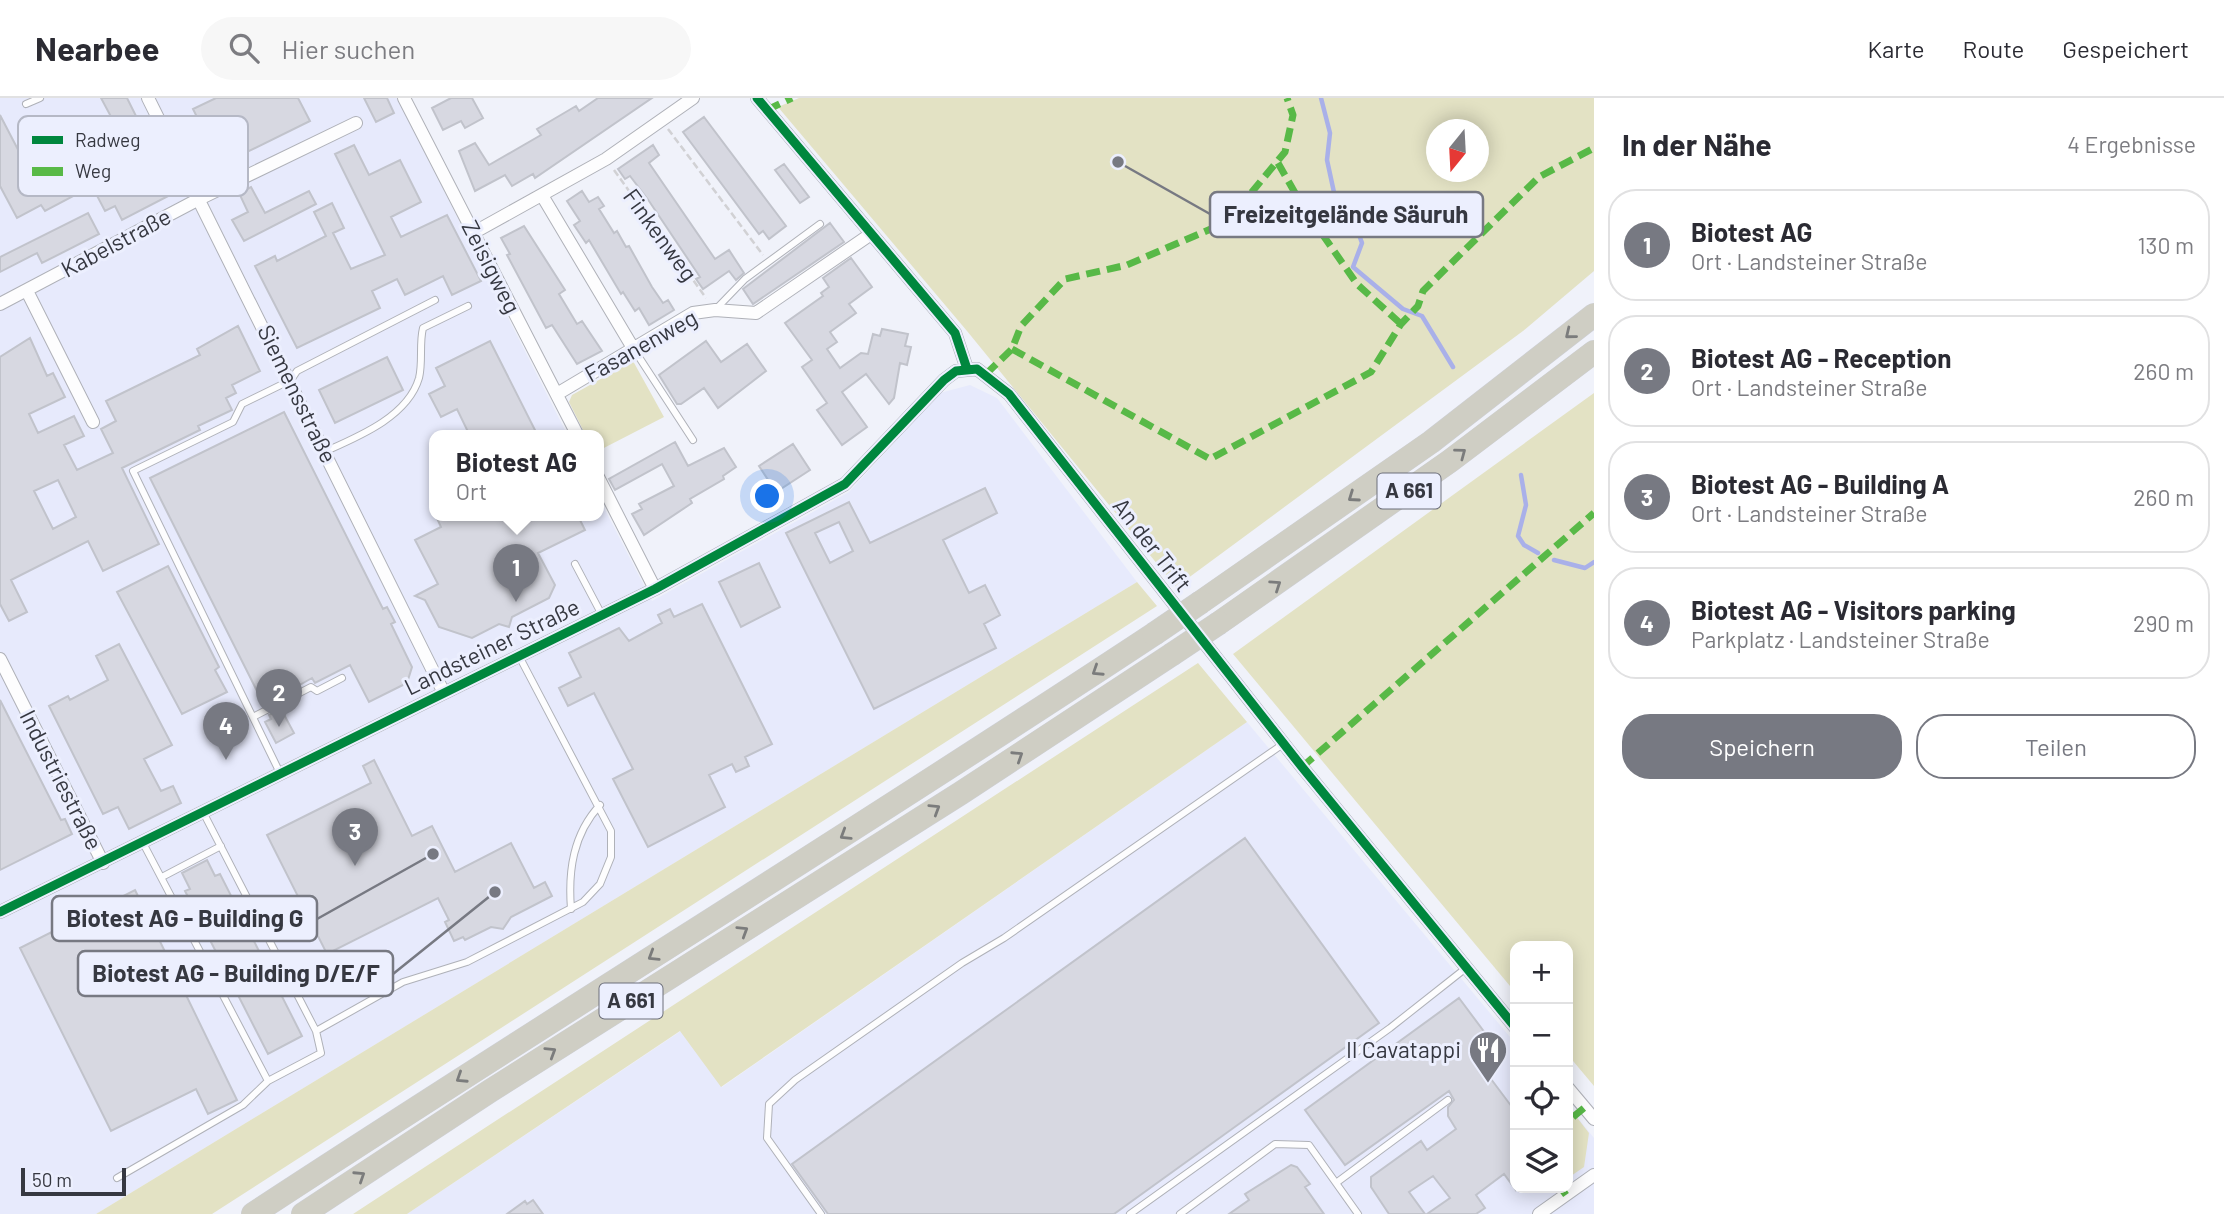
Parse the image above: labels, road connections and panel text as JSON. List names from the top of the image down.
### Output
{
  "streets": {
    "highway": ["A 661"],
    "street": [
      "Kabelstraße",
      "Zeisigweg",
      "Fasanenweg",
      "Siemensstraße",
      "An der Trift",
      "Landsteiner Straße",
      "Industriestraße"
    ],
    "path": ["Finkenweg"]
  },
  "crossings": [
    ["Finkenweg", "Fasanenweg"],
    ["Kabelstraße", "Siemensstraße"],
    ["Zeisigweg", "Fasanenweg"],
    ["Siemensstraße", "Landsteiner Straße"],
    ["An der Trift", "Landsteiner Straße"],
    ["Landsteiner Straße", "Industriestraße"]
  ],
  "places": {
    "other": ["Freizeitgelände Säuruh", "Biotest AG - Building G", "Biotest AG - Building D/E/F"],
    "restaurant": ["Il Cavatappi"]
  },
  "legend": ["Radweg", "Weg"],
  "scale_bar": "50 m",
  "north": "bottom",
  "page": {
    "header": "Nearbee",
    "search": "Hier suchen",
    "nav": ["Karte", "Route", "Gespeichert"],
    "heading": ["In der Nähe", "4 Ergebnisse"],
    "list": [
      {
        "mark": "1",
        "name": "Biotest AG",
        "note": "Ort · Landsteiner Straße",
        "value": "130 m"
      },
      {
        "mark": "2",
        "name": "Biotest AG - Reception",
        "note": "Ort · Landsteiner Straße",
        "value": "260 m"
      },
      {
        "mark": "3",
        "name": "Biotest AG - Building A",
        "note": "Ort · Landsteiner Straße",
        "value": "260 m"
      },
      {
        "mark": "4",
        "name": "Biotest AG - Visitors parking",
        "note": "Parkplatz · Landsteiner Straße",
        "value": "290 m"
      }
    ],
    "popup": ["Biotest AG", "Ort"],
    "pins": [
      "1",
      "2",
      "4",
      "3"
    ],
    "buttons": ["Speichern", "Teilen"],
    "map_buttons": ["+", "−"],
    "scale": "50 m"
  }
}
